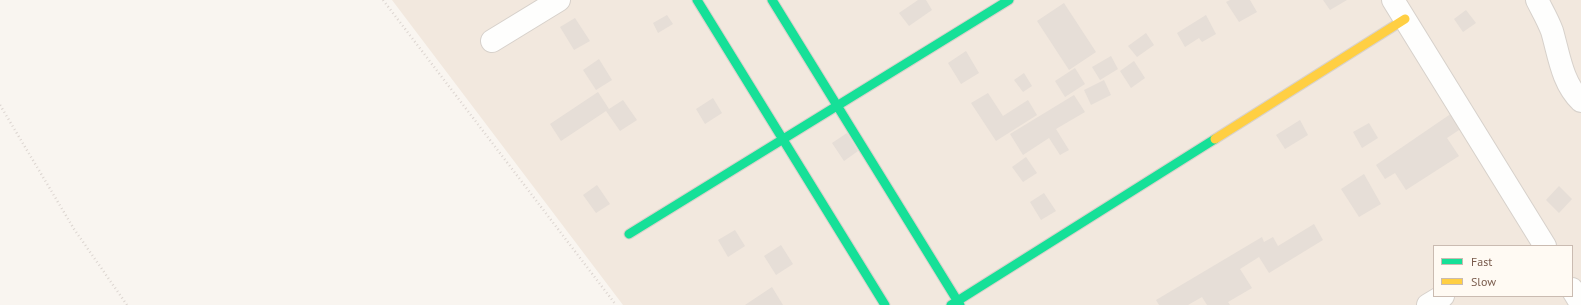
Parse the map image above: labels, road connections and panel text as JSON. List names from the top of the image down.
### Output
{
  "legend": ["Fast", "Slow"]
}
